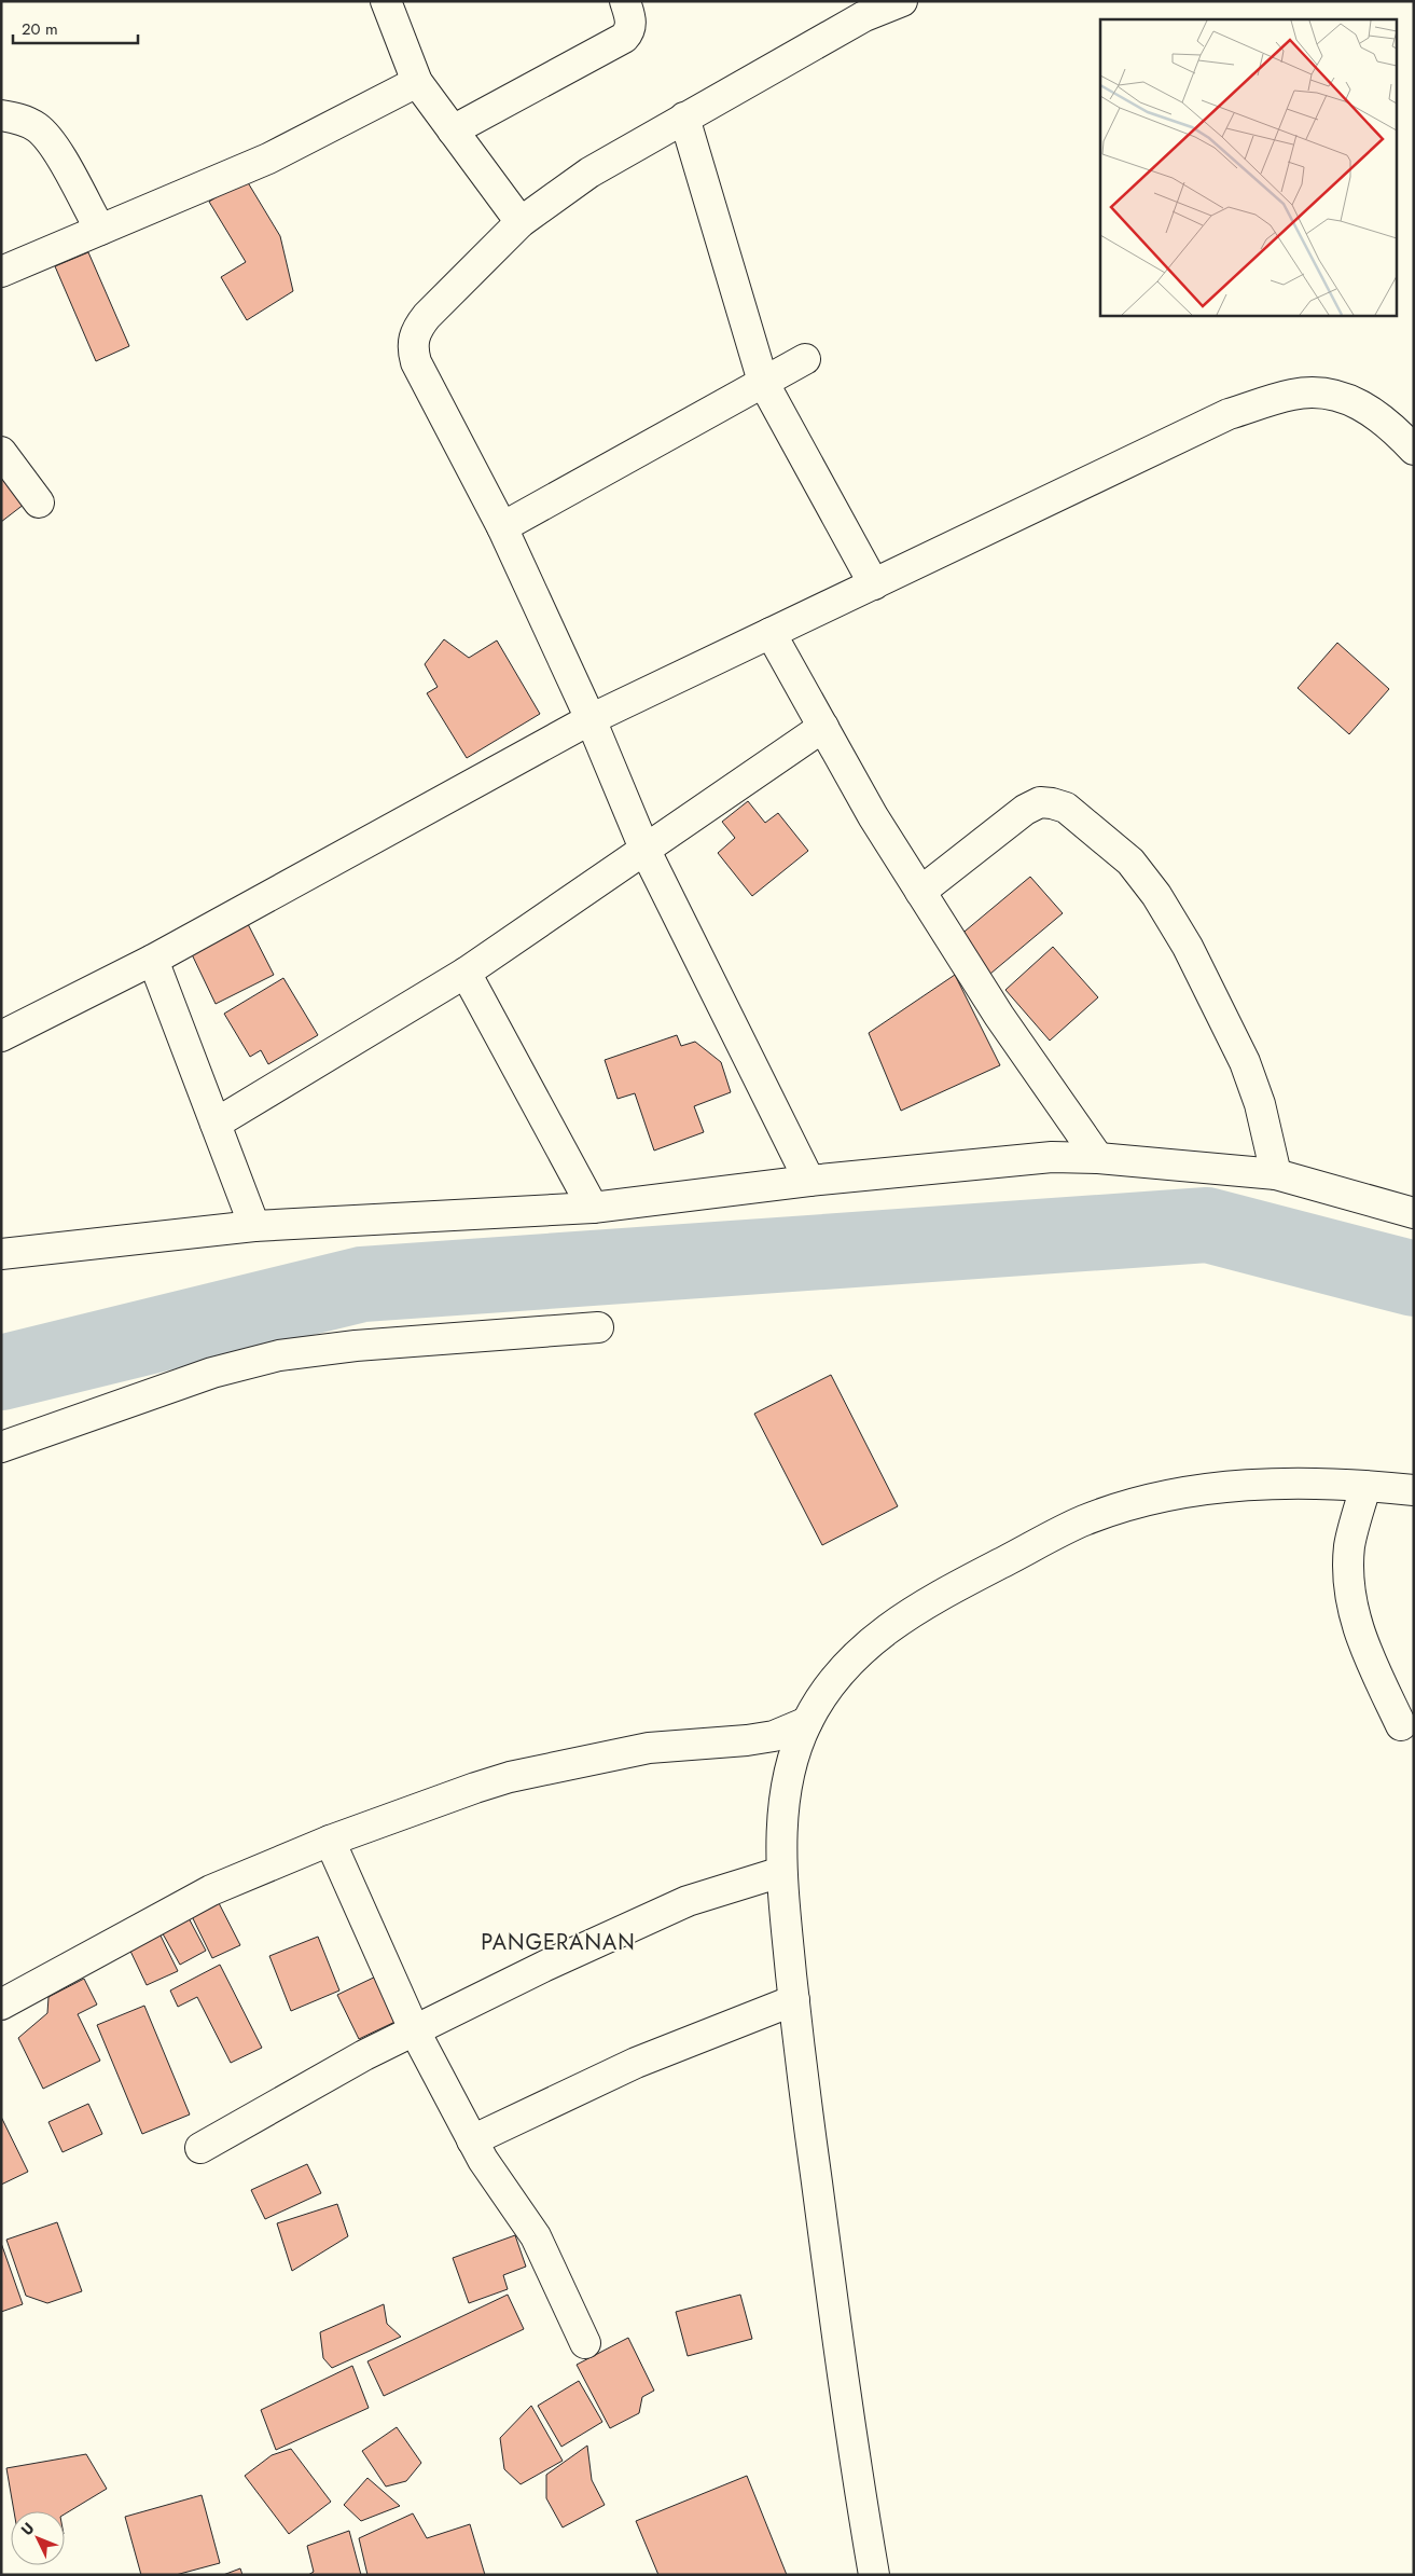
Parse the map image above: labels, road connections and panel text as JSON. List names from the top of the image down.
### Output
{
  "districts": ["PANGERANAN"],
  "scale_bar": "20 m",
  "north": "top left"
}
